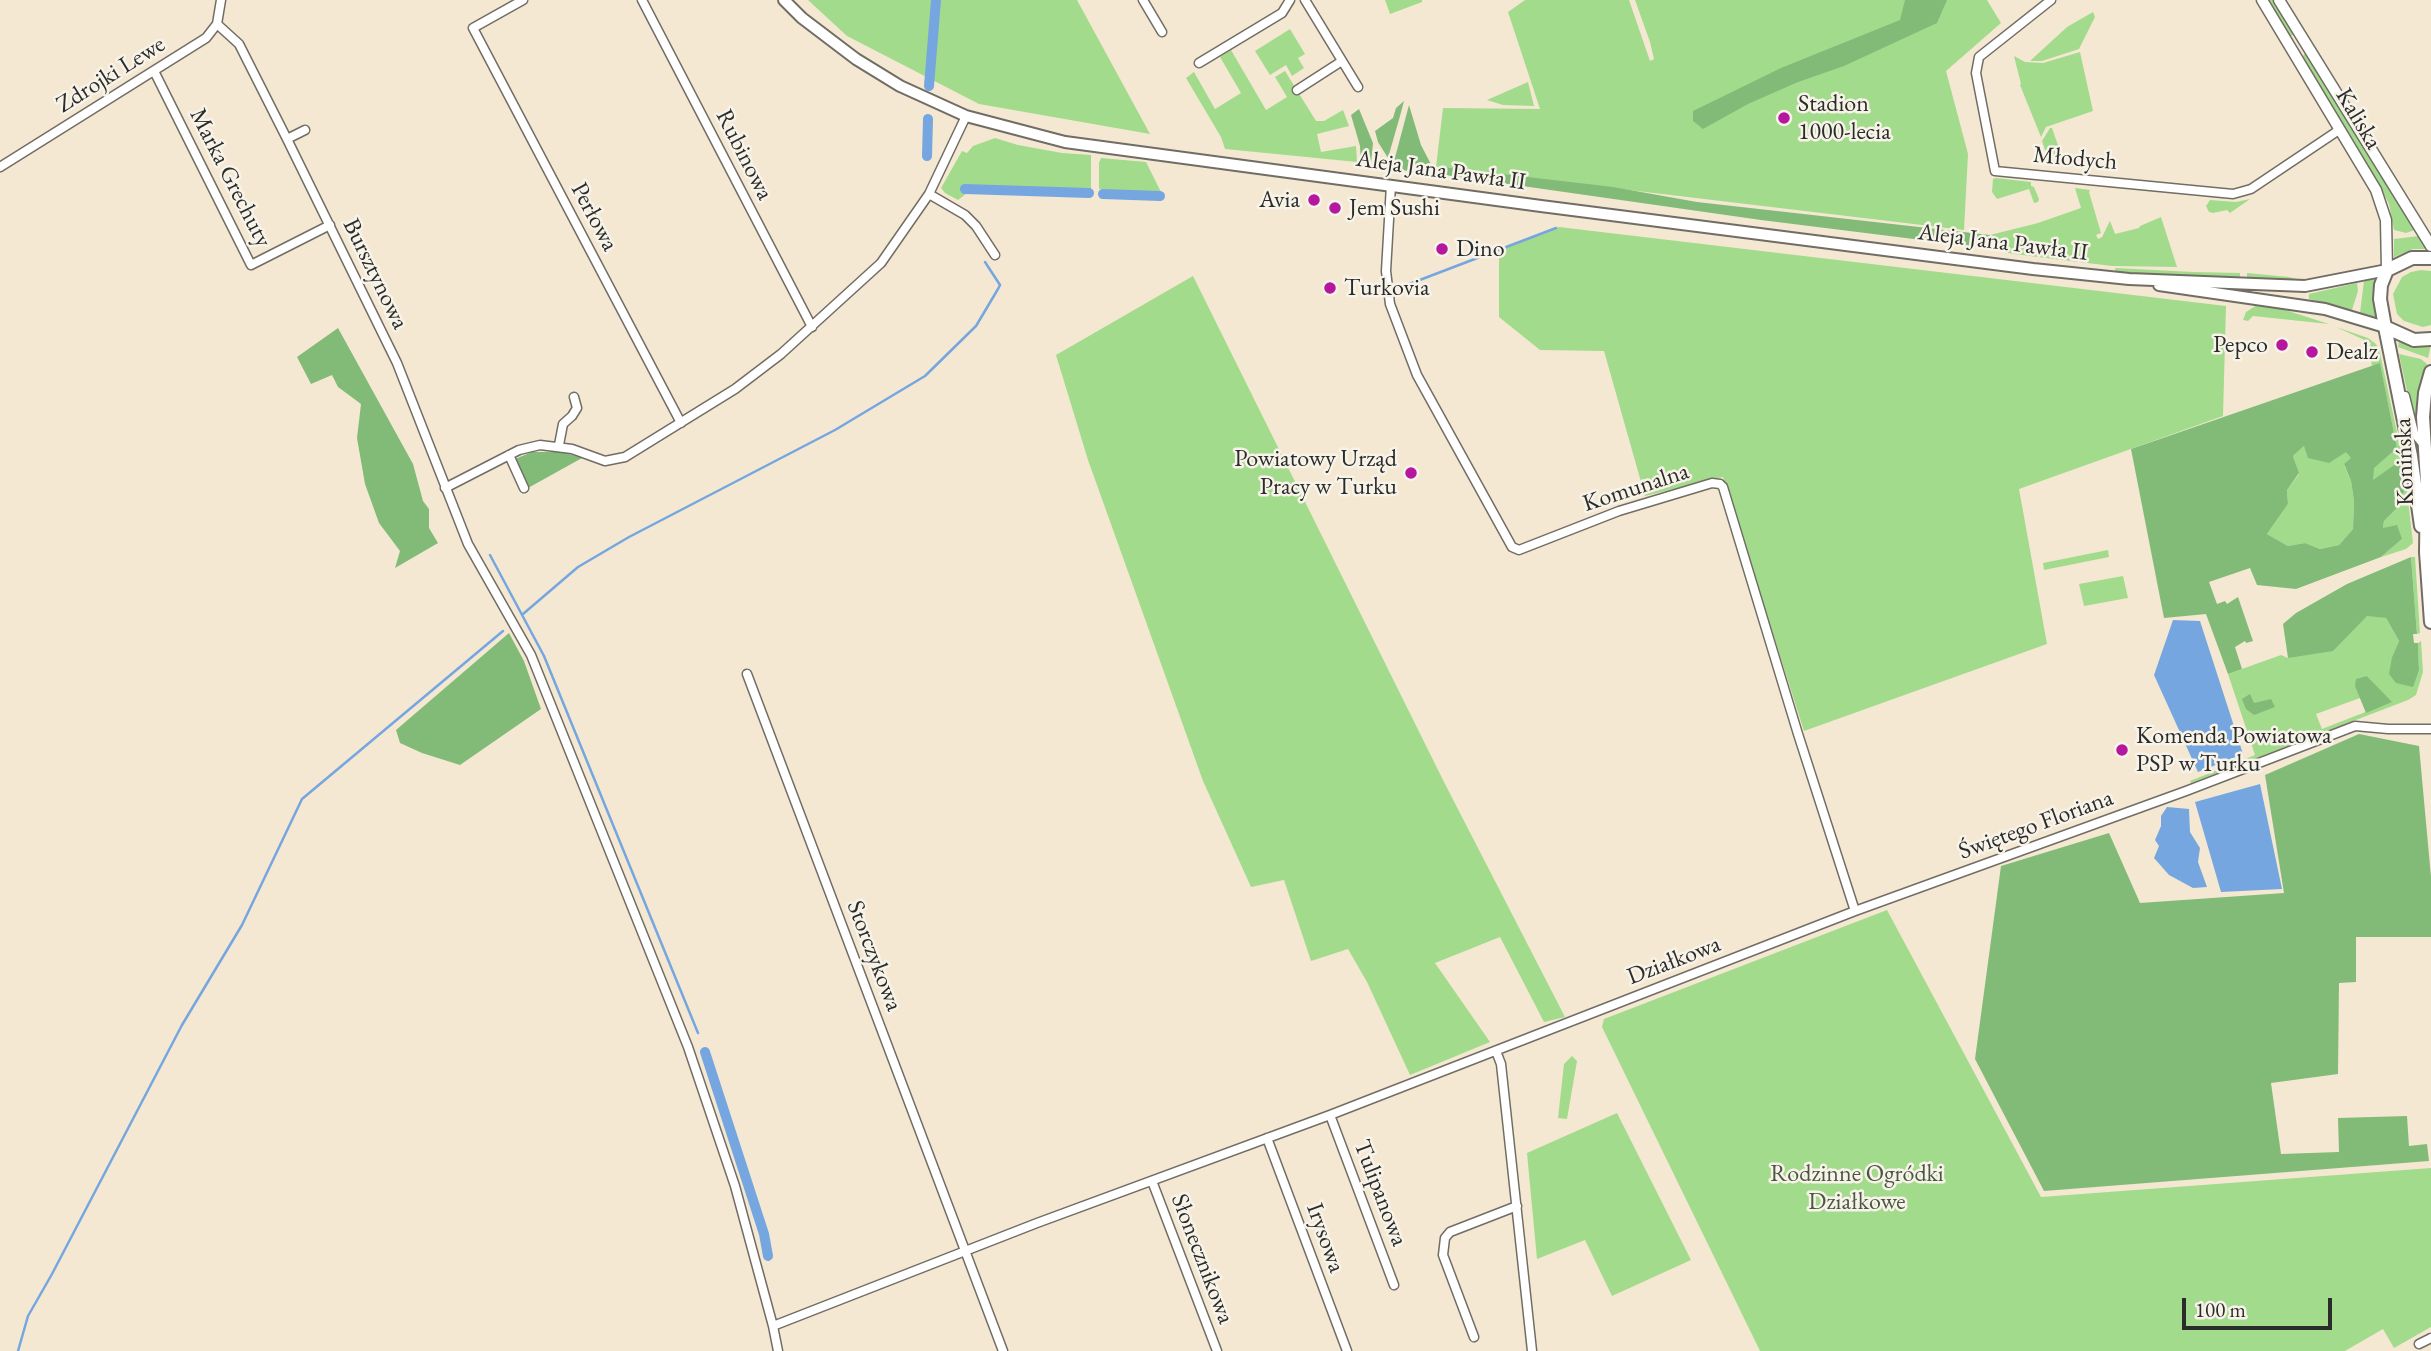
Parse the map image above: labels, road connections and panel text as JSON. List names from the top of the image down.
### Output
{
  "streets": {
    "main road": ["Aleja Jana Pawła II", "Konińska"],
    "street": [
      "Zdrojki Lewe",
      "Kaliska",
      "Rubinowa",
      "Młodych",
      "Marka Grechuty",
      "Perłowa",
      "Bursztynowa",
      "Komunalna",
      "Świętego Floriana",
      "Storczykowa",
      "Działkowa",
      "Tulipanowa",
      "Irysowa",
      "Słonecznikowa"
    ]
  },
  "crossings": [
    ["Zdrojki Lewe", "Marka Grechuty"],
    ["Zdrojki Lewe", "Bursztynowa"],
    ["Kaliska", "Młodych"],
    ["Kaliska", "Aleja Jana Pawła II"],
    ["Kaliska", "Konińska"],
    ["Aleja Jana Pawła II", "Konińska"],
    ["Aleja Jana Pawła II", "Komunalna"],
    ["Marka Grechuty", "Bursztynowa"],
    ["Bursztynowa", "Działkowa"],
    ["Komunalna", "Świętego Floriana"],
    ["Komunalna", "Działkowa"],
    ["Świętego Floriana", "Działkowa"],
    ["Storczykowa", "Działkowa"],
    ["Działkowa", "Tulipanowa"],
    ["Działkowa", "Irysowa"],
    ["Działkowa", "Słonecznikowa"]
  ],
  "parks": ["Rodzinne Ogródki Działkowe"],
  "places": [
    "Stadion 1000-lecia",
    "Avia",
    "Jem Sushi",
    "Dino",
    "Turkovia",
    "Pepco",
    "Dealz",
    "Powiatowy Urząd Pracy w Turku",
    "Komenda Powiatowa PSP w Turku"
  ],
  "scale_bar": "100 m"
}
